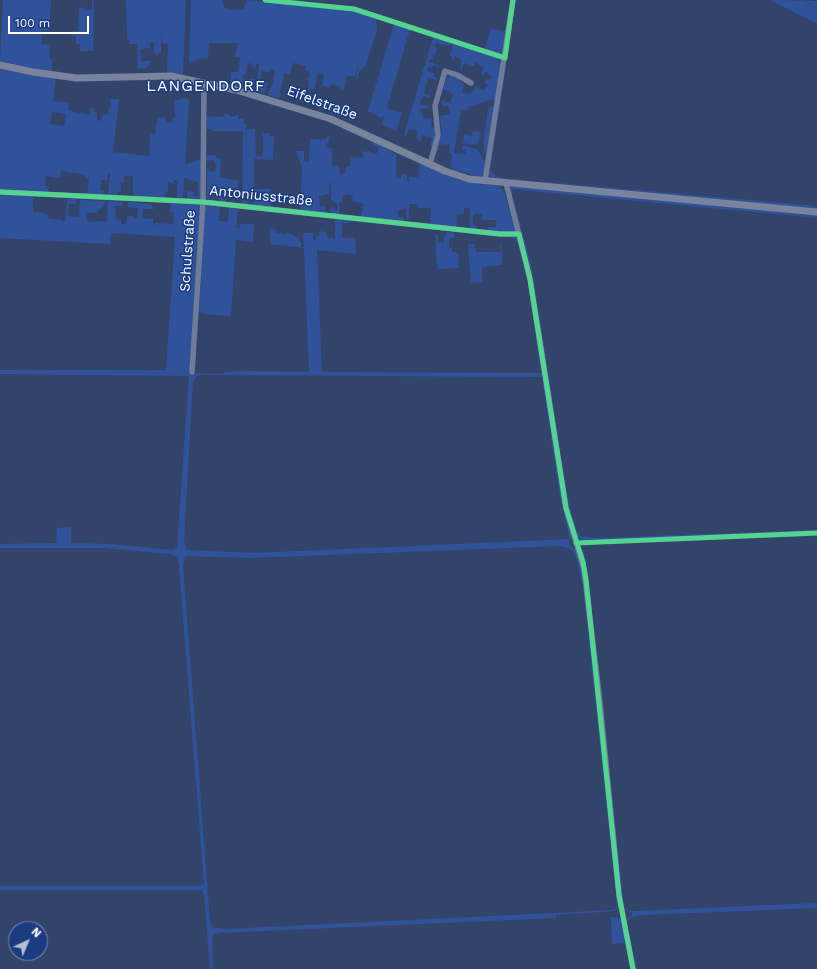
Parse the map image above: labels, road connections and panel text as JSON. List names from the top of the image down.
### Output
{
  "streets": {
    "main road": ["Eifelstraße"],
    "street": ["Antoniusstraße", "Schulstraße"]
  },
  "crossings": [
    ["Eifelstraße", "Schulstraße"],
    ["Antoniusstraße", "Schulstraße"]
  ],
  "districts": ["LANGENDORF"],
  "scale_bar": "100 m",
  "north": "top right"
}
